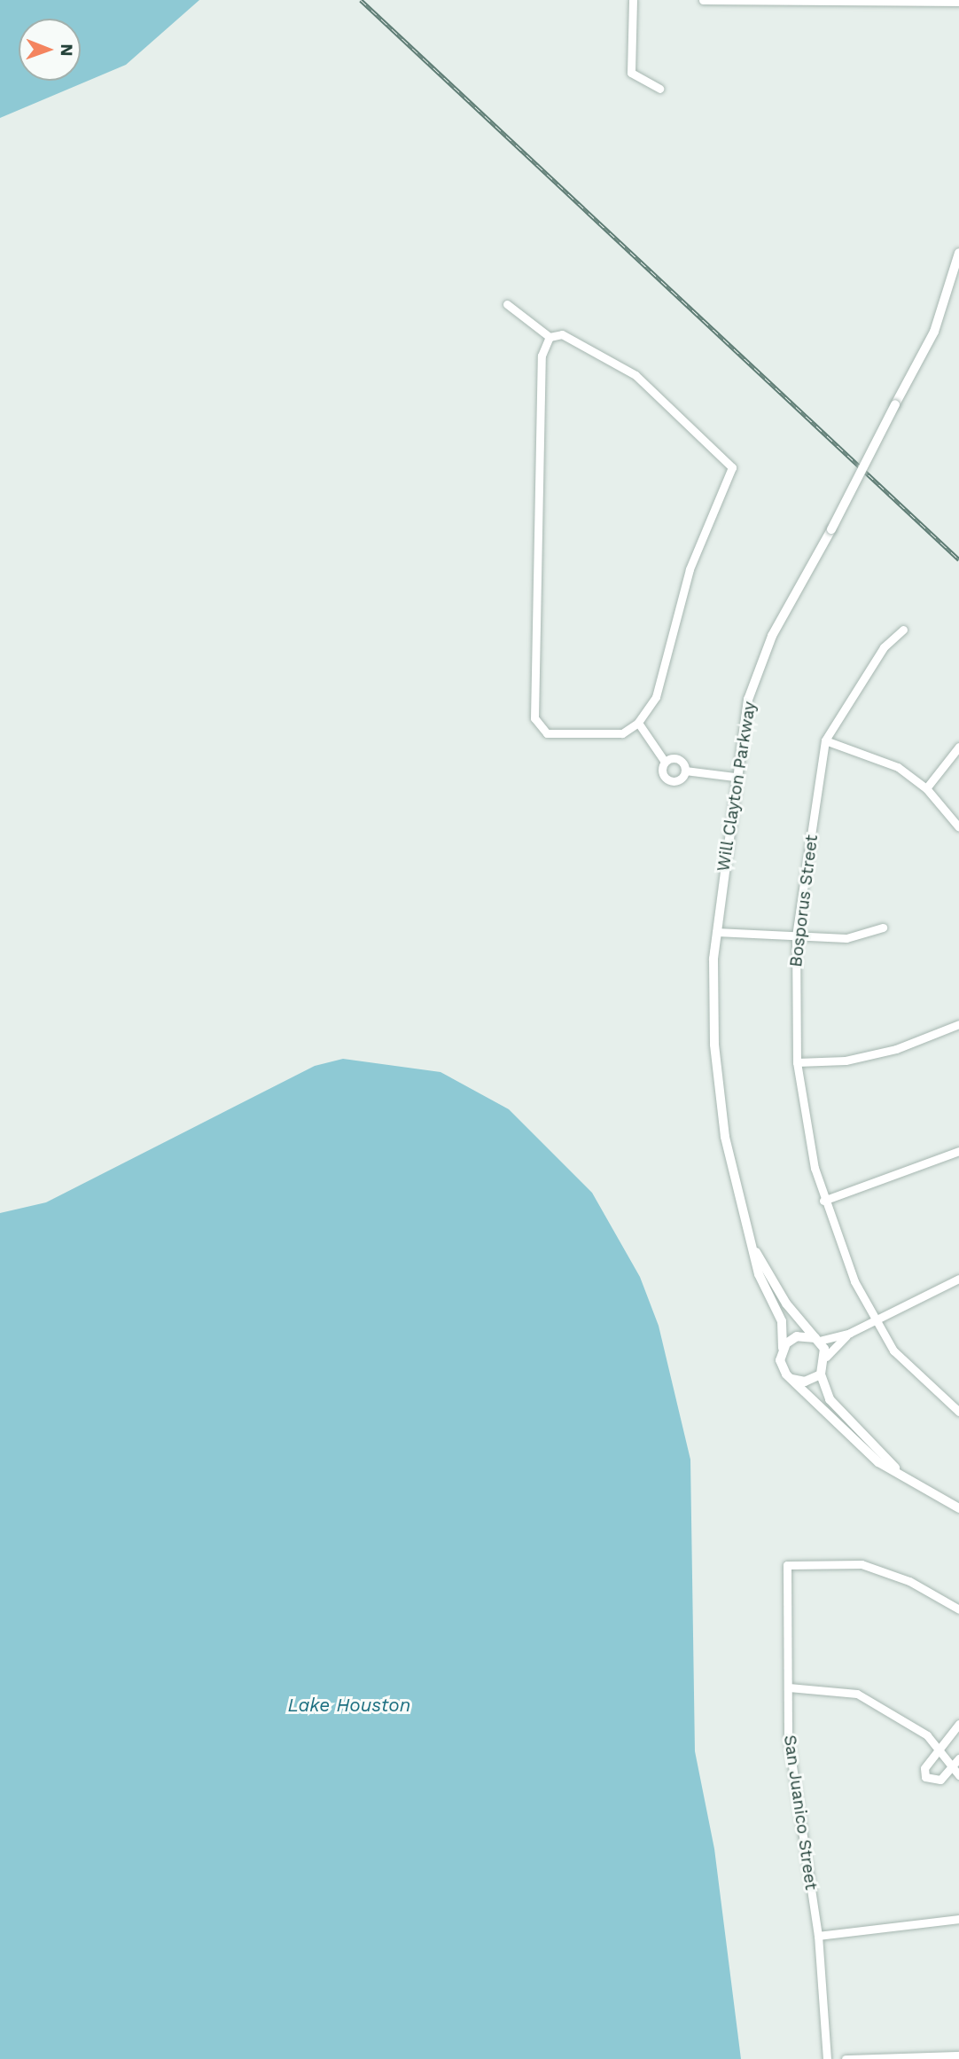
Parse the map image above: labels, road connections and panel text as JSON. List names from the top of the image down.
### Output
{
  "streets": {
    "street": ["Will Clayton Parkway", "Bosporus Street", "San Juanico Street"]
  },
  "water": ["Lake Houston"],
  "north": "right"
}
